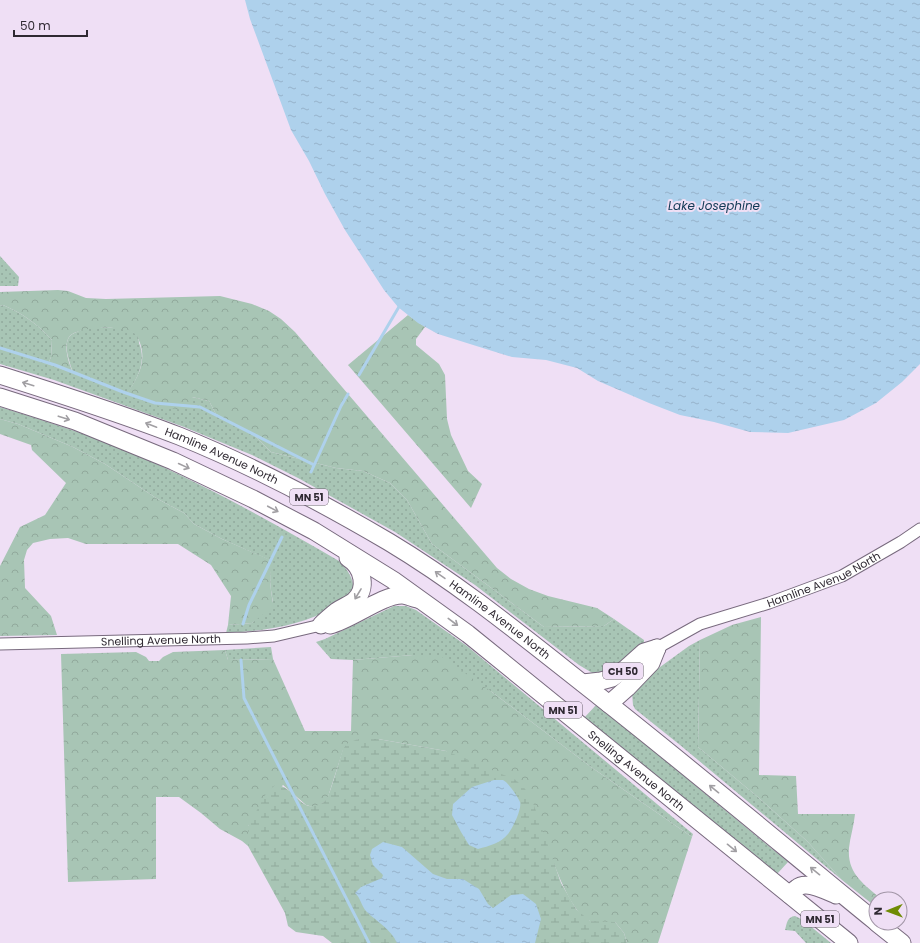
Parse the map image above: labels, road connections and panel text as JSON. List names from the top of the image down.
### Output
{
  "streets": {
    "highway": [
      "Hamline Avenue North",
      "MN 51",
      "Snelling Avenue North",
      "CH 50"
    ]
  },
  "crossings": [
    ["Hamline Avenue North", "MN 51"],
    ["Hamline Avenue North", "CH 50"],
    ["MN 51", "Snelling Avenue North"],
    ["MN 51", "CH 50"]
  ],
  "water": ["Lake Josephine"],
  "scale_bar": "50 m",
  "north": "left"
}
